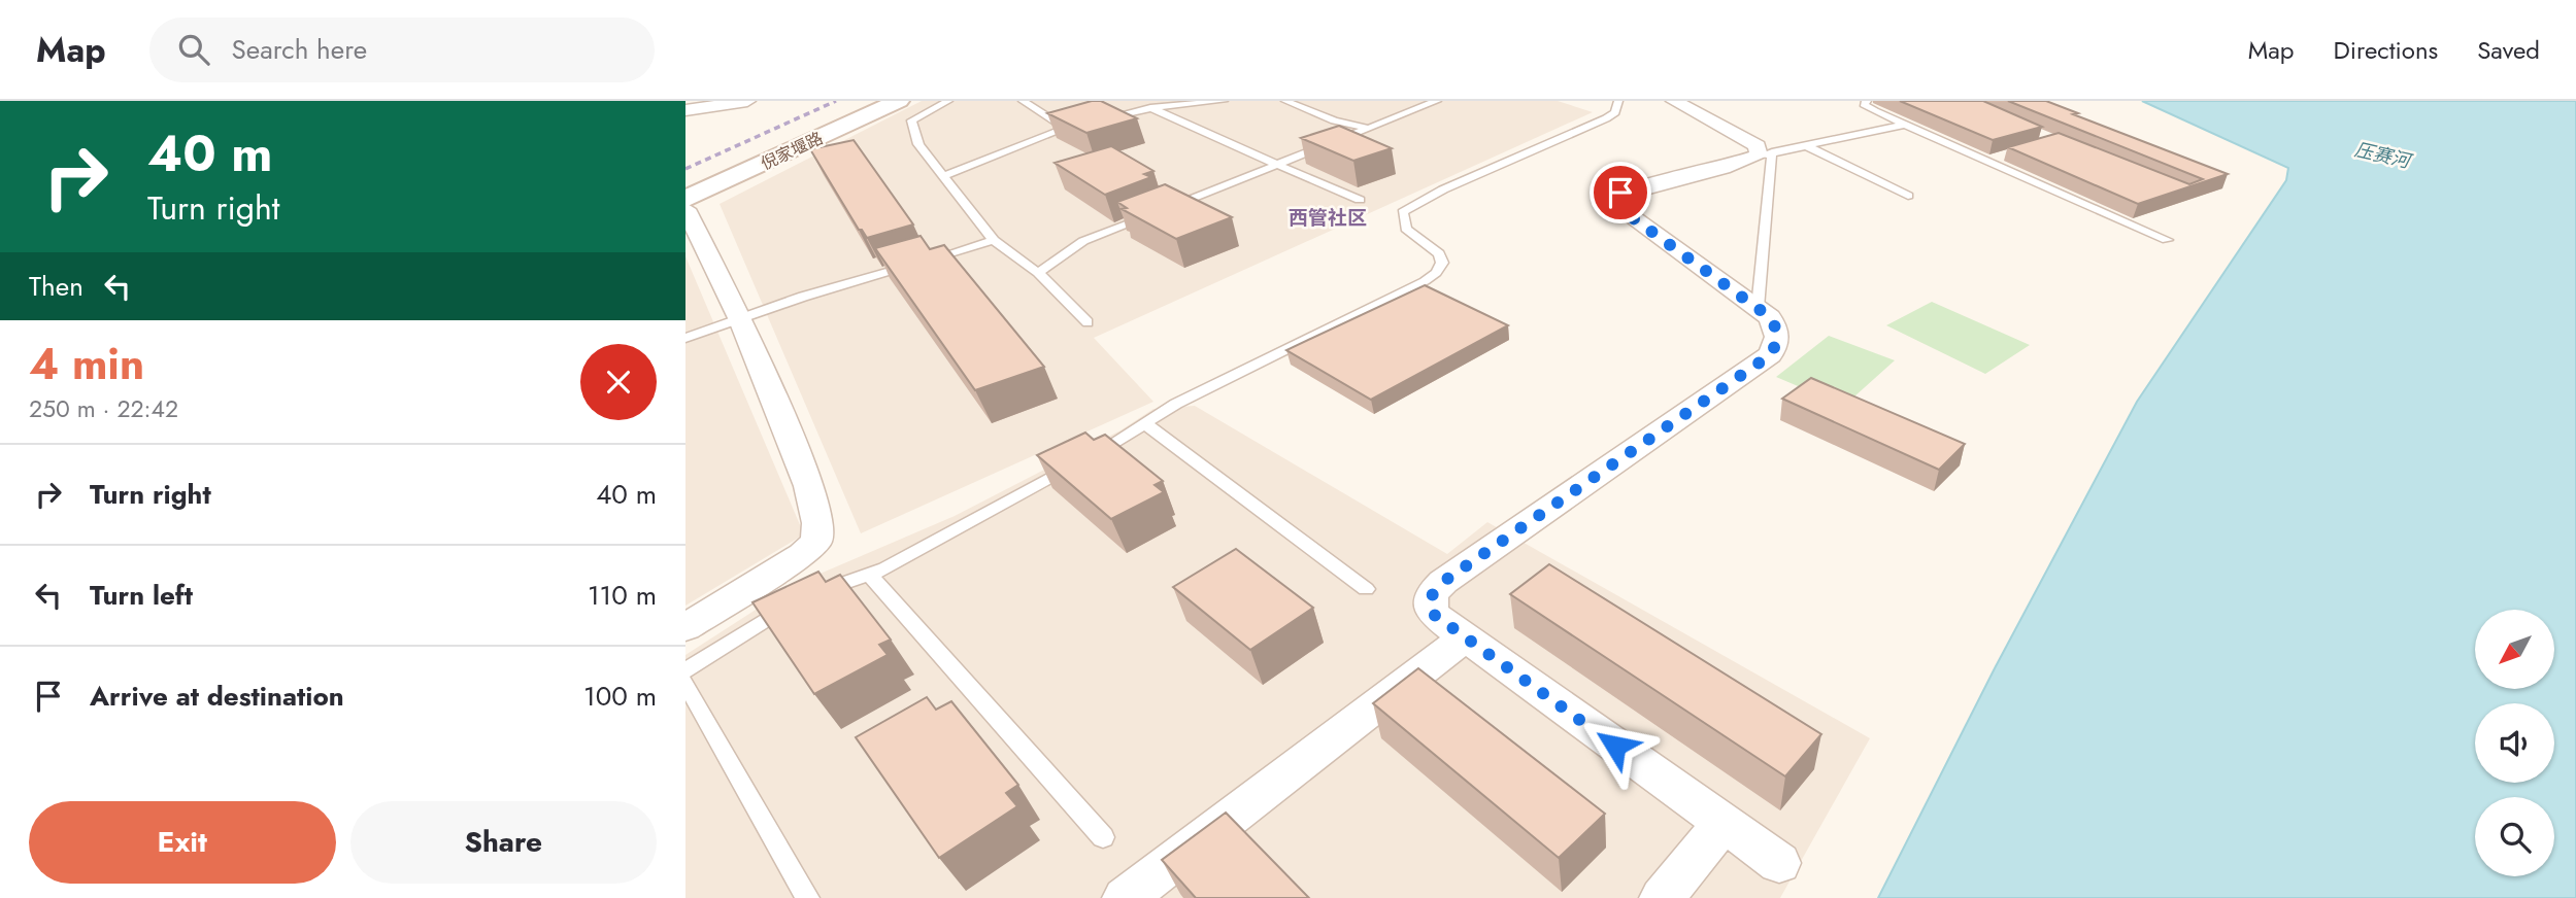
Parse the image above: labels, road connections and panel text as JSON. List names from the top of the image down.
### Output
{
  "streets": {
    "main road": ["倪家堰路"]
  },
  "districts": ["西管社区"],
  "water": ["压赛河"],
  "north": "bottom left",
  "page": {
    "header": "Map",
    "search": "Search here",
    "nav": ["Map", "Directions", "Saved"],
    "turn": ["40 m", "Turn right"],
    "then": "Then",
    "heading": ["4 min", "250 m · 22:42"],
    "list": [
      {
        "name": "Turn right",
        "value": "40 m"
      },
      {
        "name": "Turn left",
        "value": "110 m"
      },
      {
        "name": "Arrive at destination",
        "value": "100 m"
      }
    ],
    "buttons": ["Exit", "Share"]
  }
}
